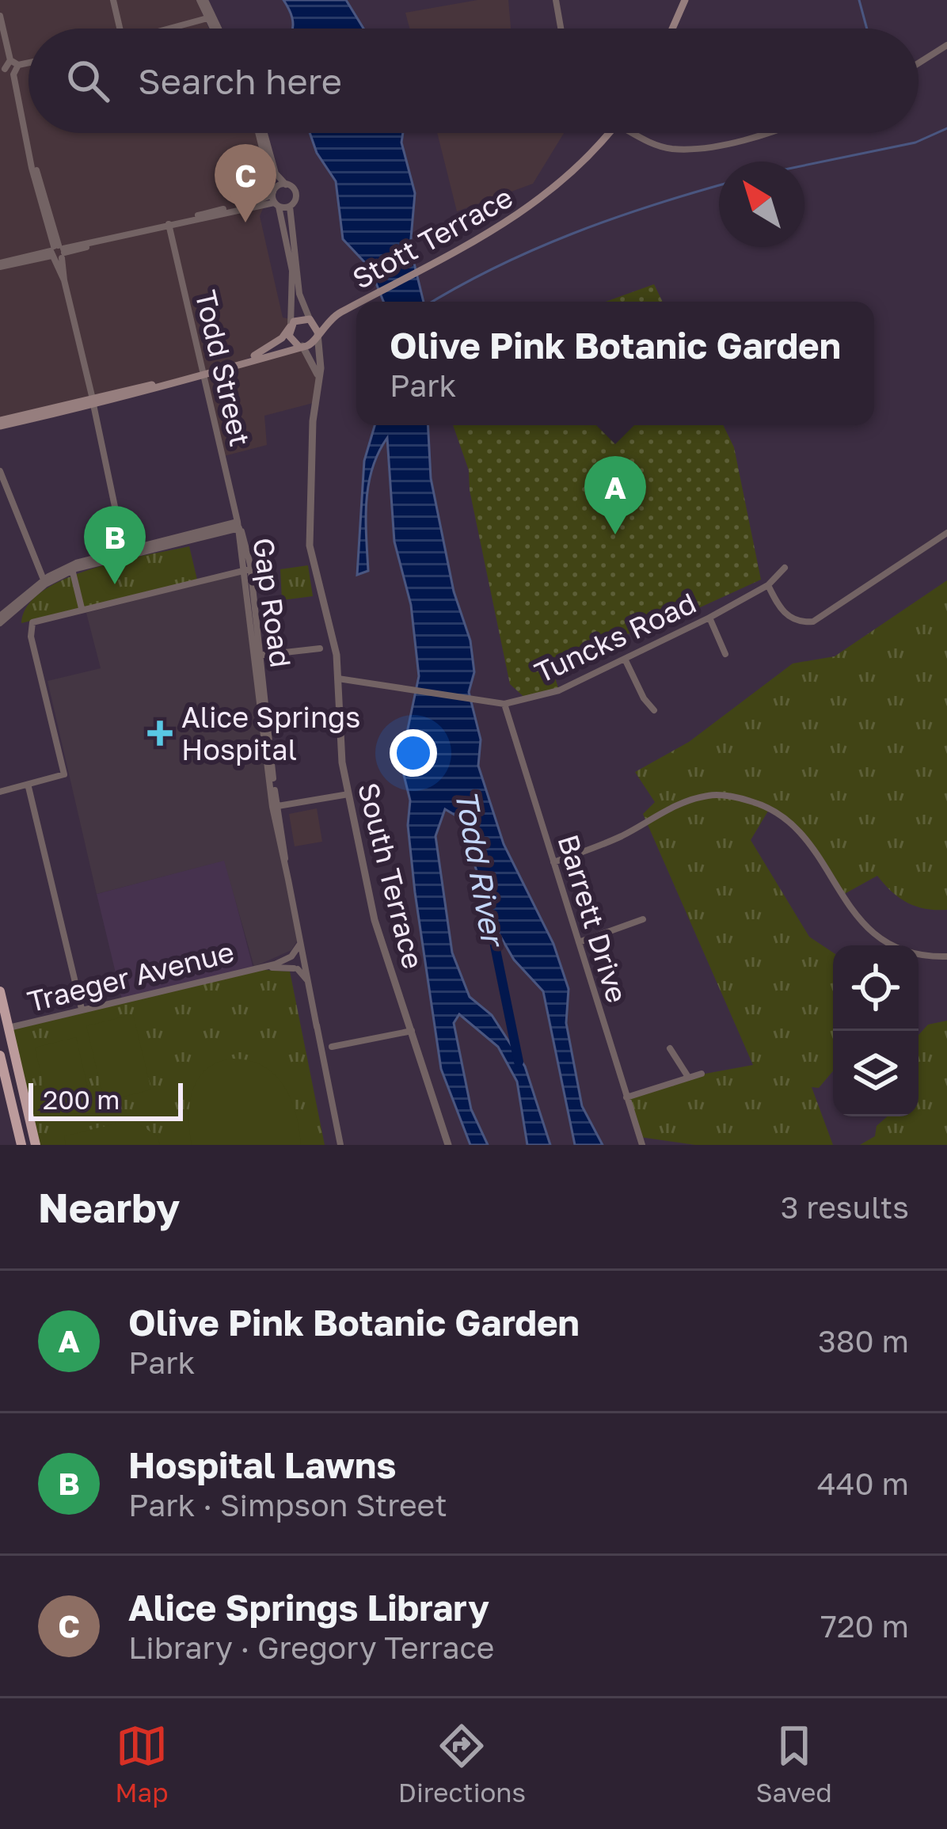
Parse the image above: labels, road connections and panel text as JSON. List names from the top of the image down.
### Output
{
  "streets": {
    "main road": ["Stott Terrace"],
    "street": [
      "Todd Street",
      "Gap Road",
      "Tuncks Road",
      "South Terrace",
      "Barrett Drive",
      "Traeger Avenue"
    ]
  },
  "crossings": [
    ["Stott Terrace", "South Terrace"],
    ["Todd Street", "Gap Road"],
    ["Gap Road", "Traeger Avenue"],
    ["Tuncks Road", "South Terrace"],
    ["Tuncks Road", "Barrett Drive"]
  ],
  "water": ["Todd River"],
  "places": {
    "health": ["Alice Springs Hospital"]
  },
  "scale_bar": "200 m",
  "north": "top left",
  "page": {
    "search": "Search here",
    "pins": ["C", "A", "B"],
    "popup": ["Olive Pink Botanic Garden", "Park"],
    "scale": "200 m",
    "heading": ["Nearby", "3 results"],
    "list": [
      {
        "mark": "A",
        "name": "Olive Pink Botanic Garden",
        "note": "Park",
        "value": "380 m"
      },
      {
        "mark": "B",
        "name": "Hospital Lawns",
        "note": "Park · Simpson Street",
        "value": "440 m"
      },
      {
        "mark": "C",
        "name": "Alice Springs Library",
        "note": "Library · Gregory Terrace",
        "value": "720 m"
      }
    ],
    "nav": ["Map", "Directions", "Saved"]
  }
}
